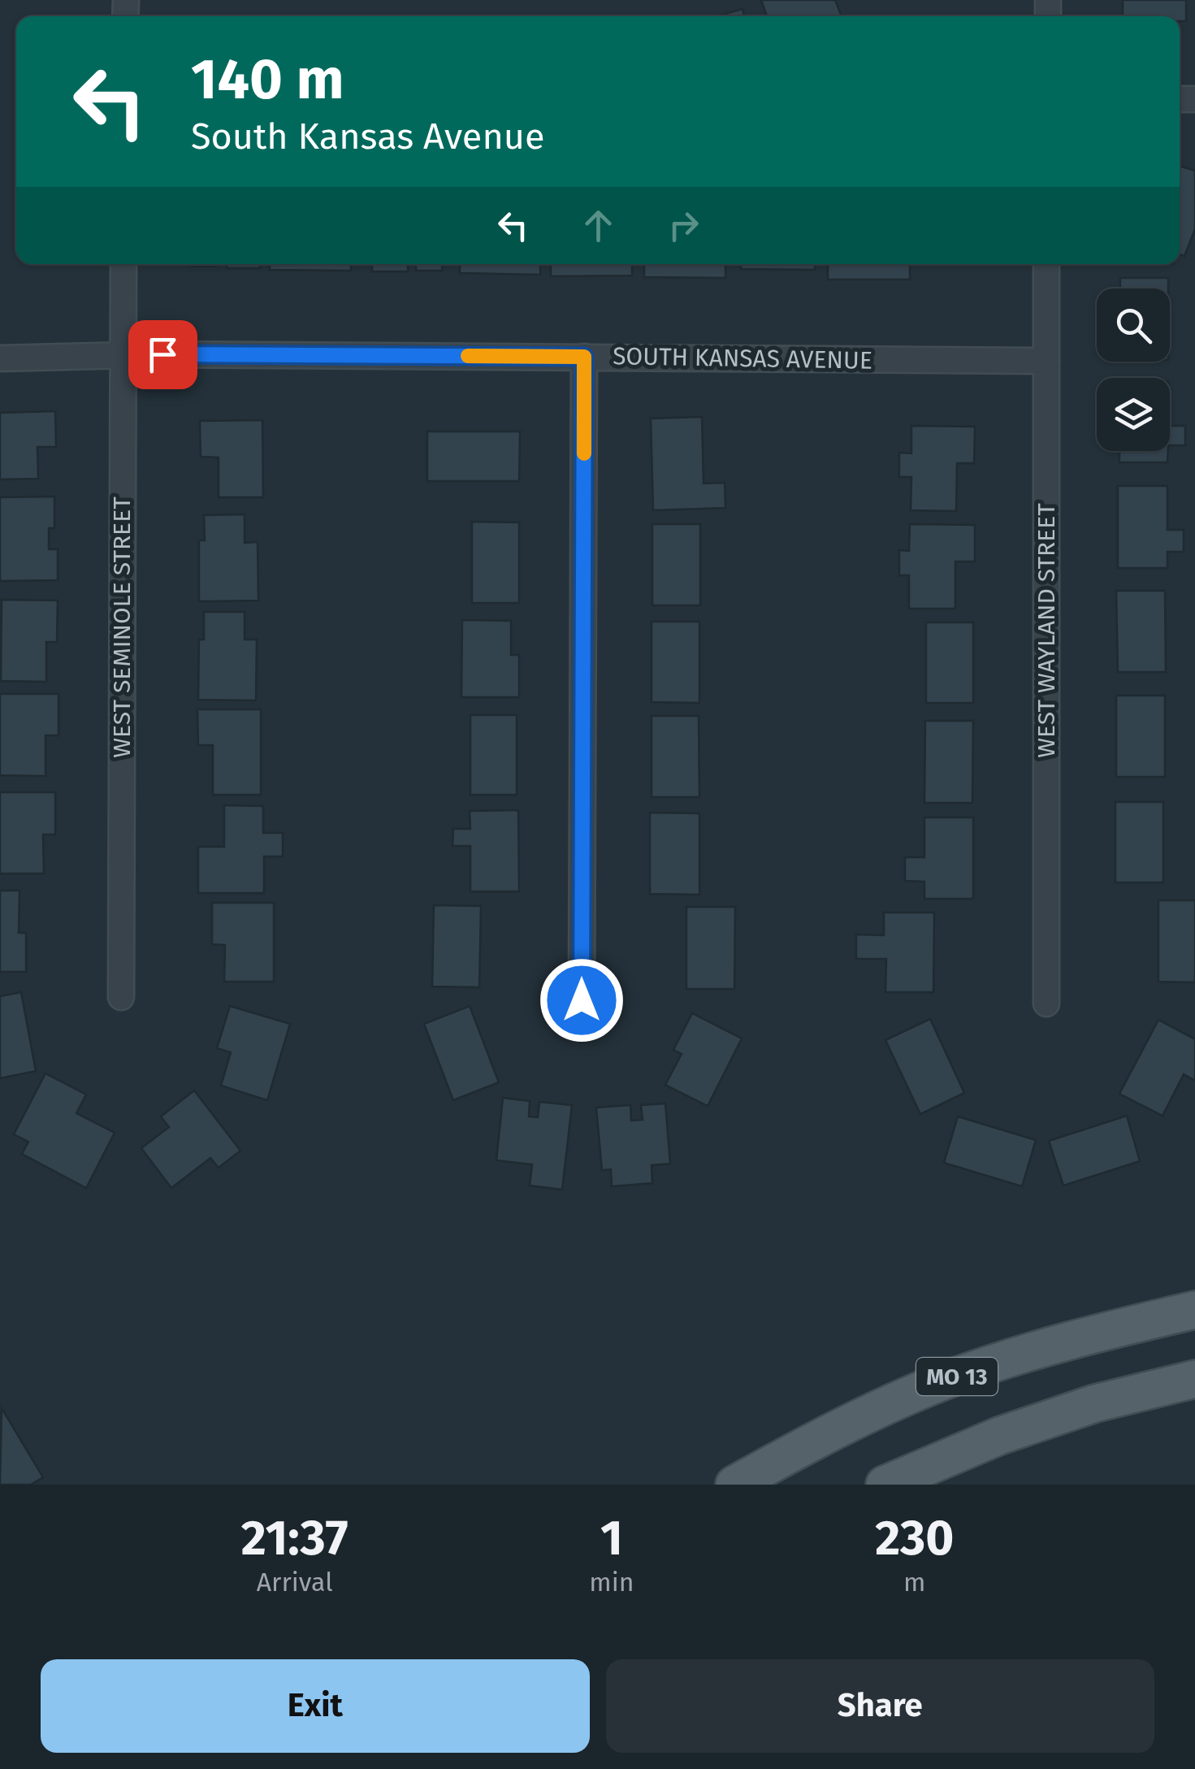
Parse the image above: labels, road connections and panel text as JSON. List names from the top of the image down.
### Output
{
  "streets": {
    "main road": ["MO 13"],
    "street": ["SOUTH KANSAS AVENUE", "WEST SEMINOLE STREET", "WEST WAYLAND STREET"]
  },
  "crossings": [
    ["SOUTH KANSAS AVENUE", "WEST SEMINOLE STREET"],
    ["SOUTH KANSAS AVENUE", "WEST WAYLAND STREET"]
  ],
  "page": {
    "turn": ["140 m", "South Kansas Avenue"],
    "eta": [
      "21:37",
      "Arrival",
      "1",
      "min",
      "230",
      "m"
    ],
    "buttons": ["Exit", "Share"]
  }
}
